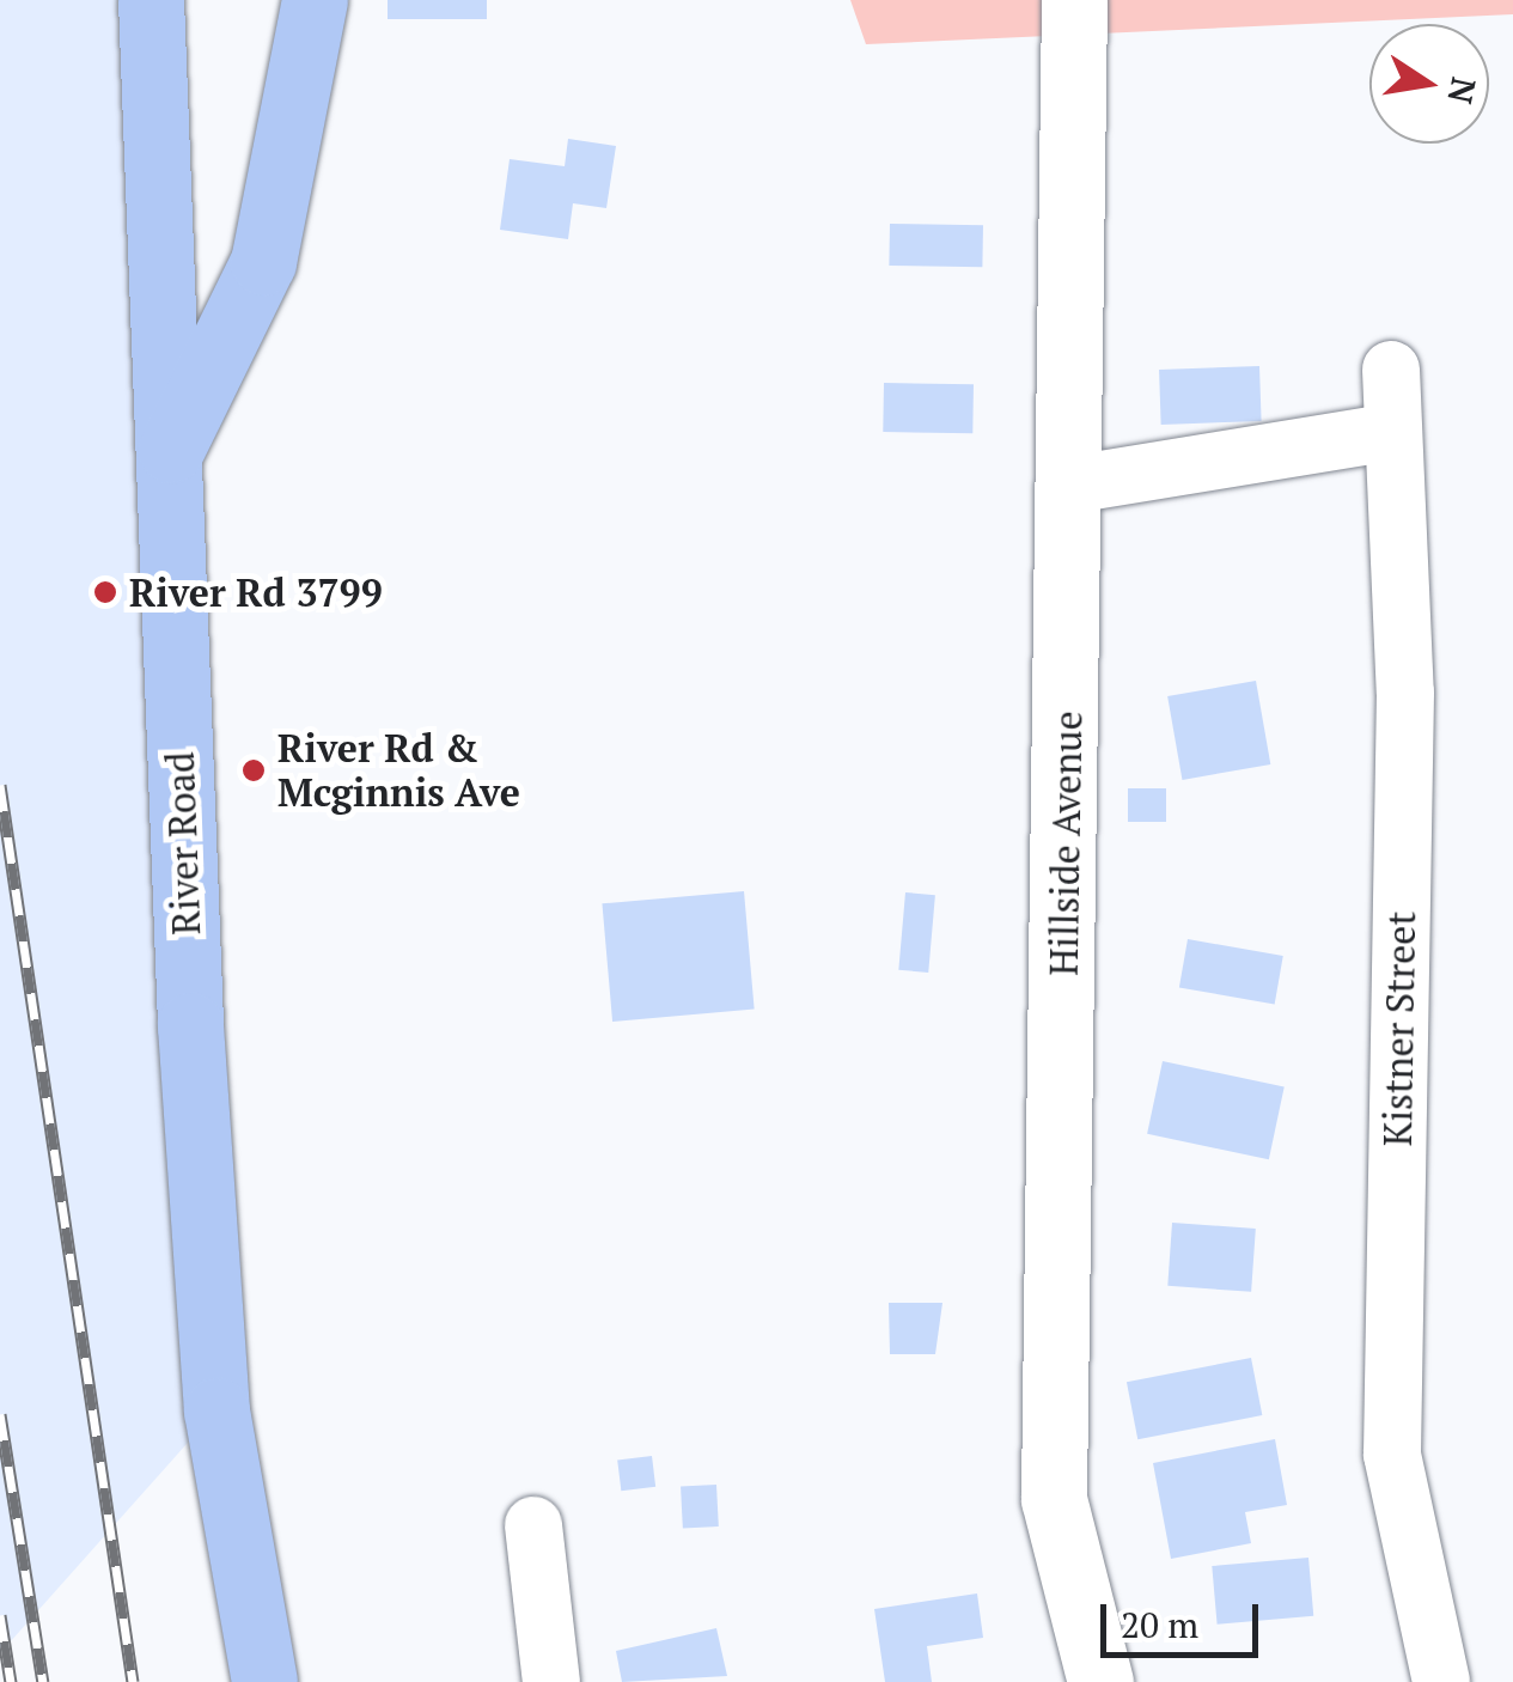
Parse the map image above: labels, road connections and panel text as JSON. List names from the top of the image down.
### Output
{
  "streets": {
    "main road": ["River Road"],
    "street": ["Hillside Avenue", "Kistner Street"]
  },
  "places": ["River Rd 3799", "River Rd & Mcginnis Ave"],
  "scale_bar": "20 m",
  "north": "right"
}
